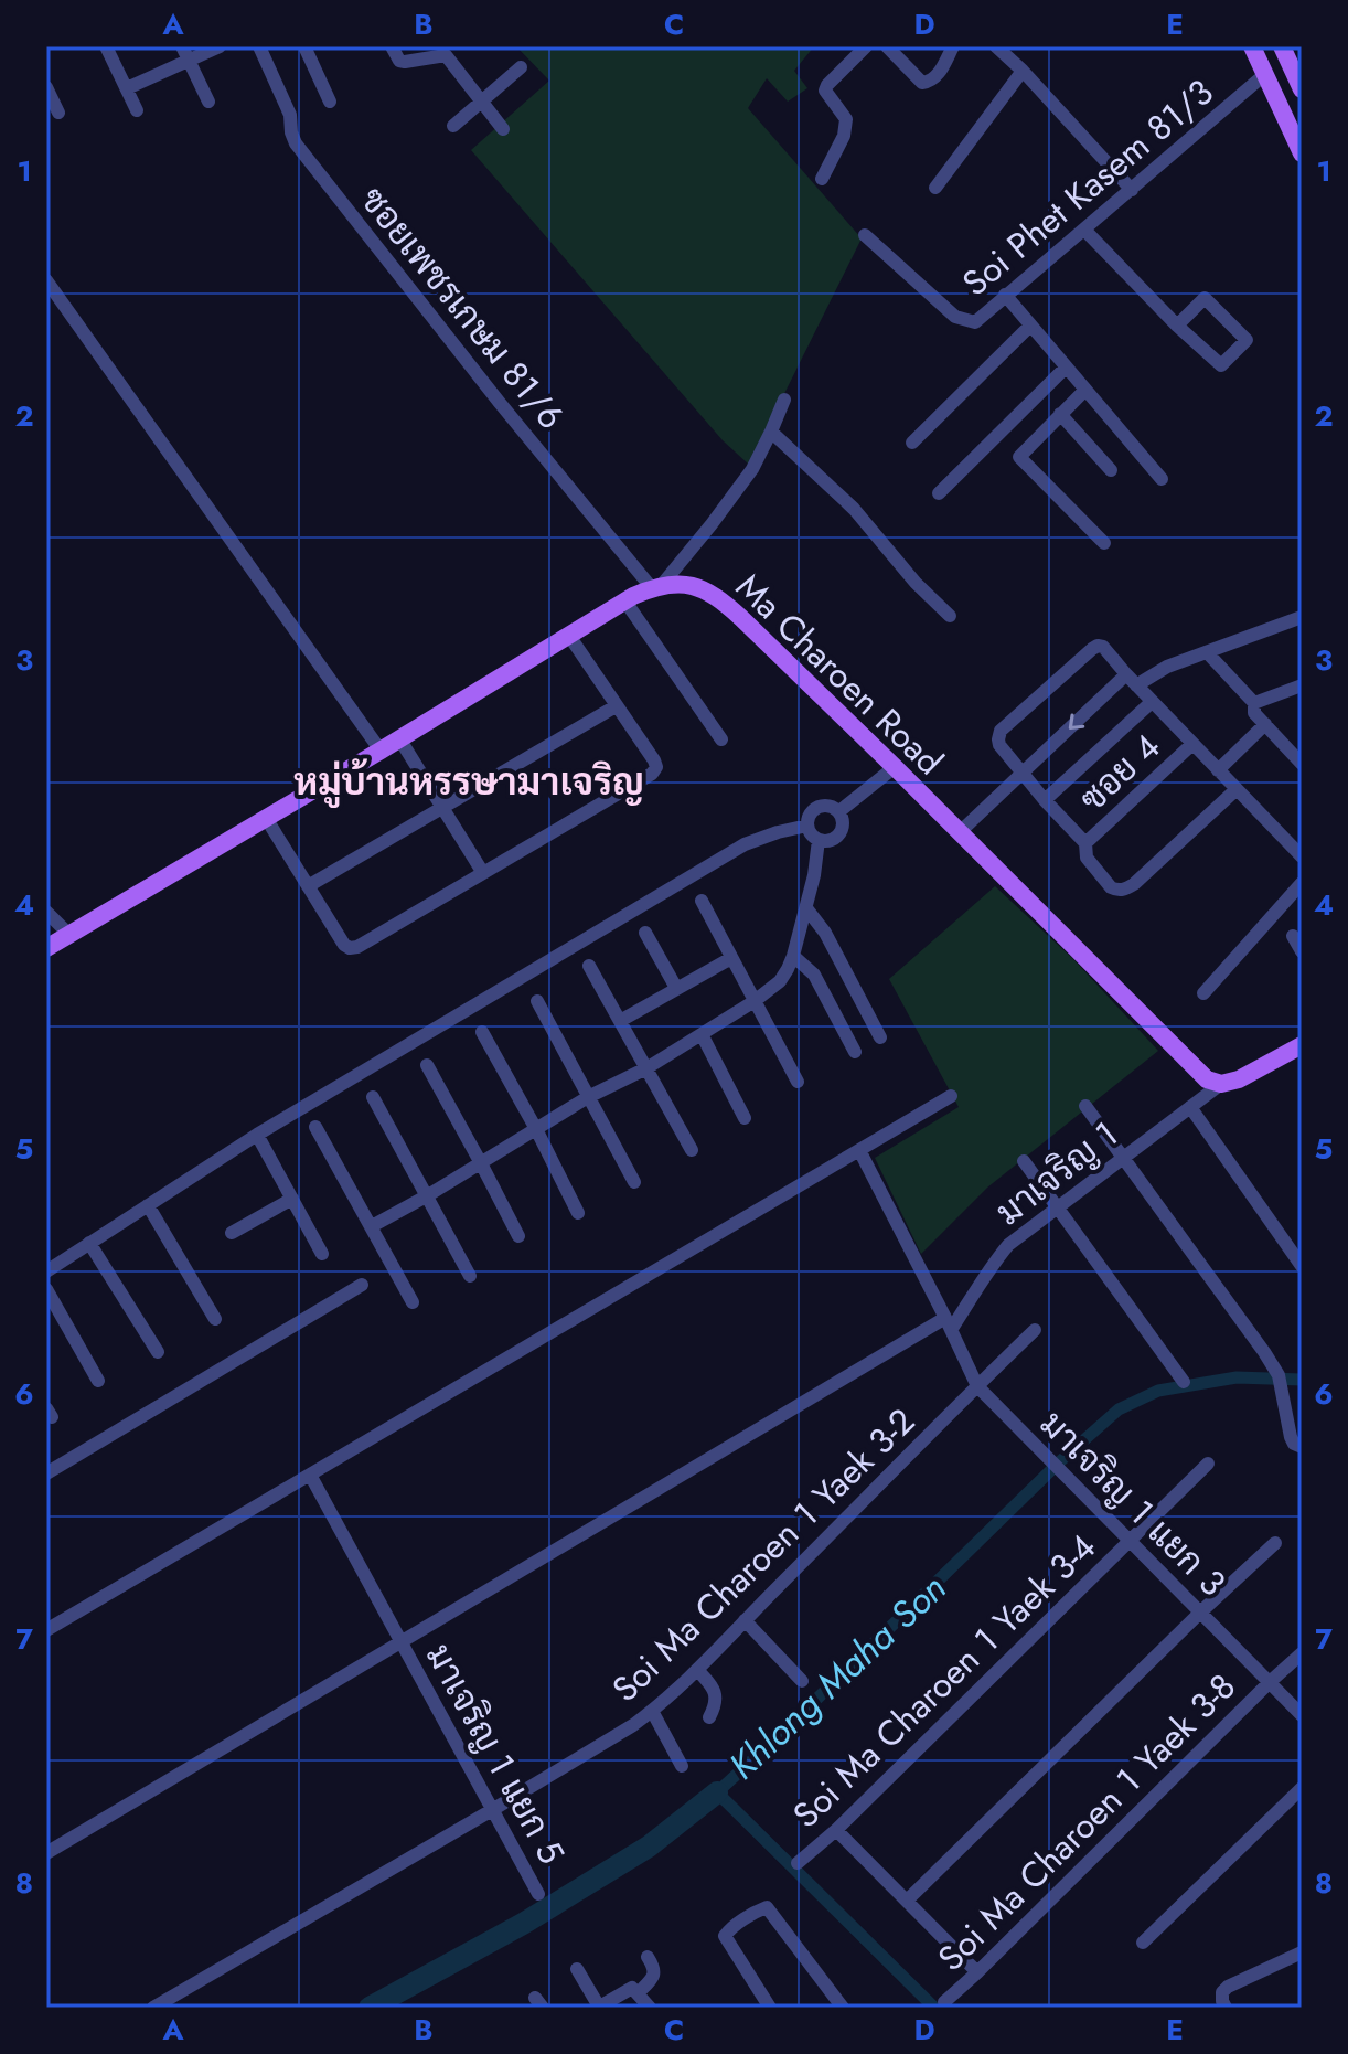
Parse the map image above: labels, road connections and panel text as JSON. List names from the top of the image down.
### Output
{
  "streets": {
    "main road": ["Ma Charoen Road"],
    "street": [
      "Soi Phet Kasem 81/3",
      "ซอยเพชรเกษม 81/6",
      "ซอย 4",
      "มาเจริญ 1",
      "มาเจริญ 1 แยก 3",
      "Soi Ma Charoen 1 Yaek 3-2",
      "Soi Ma Charoen 1 Yaek 3-4",
      "มาเจริญ 1 แยก 5",
      "Soi Ma Charoen 1 Yaek 3-8"
    ]
  },
  "crossings": [
    ["ซอยเพชรเกษม 81/6", "Ma Charoen Road"],
    ["Ma Charoen Road", "มาเจริญ 1"],
    ["มาเจริญ 1", "มาเจริญ 1 แยก 3"],
    ["มาเจริญ 1 แยก 3", "Soi Ma Charoen 1 Yaek 3-2"],
    ["มาเจริญ 1 แยก 3", "Soi Ma Charoen 1 Yaek 3-4"],
    ["มาเจริญ 1 แยก 3", "Soi Ma Charoen 1 Yaek 3-8"],
    ["Soi Ma Charoen 1 Yaek 3-2", "มาเจริญ 1 แยก 5"]
  ],
  "districts": ["หมู่บ้านหรรษามาเจริญ"],
  "water": ["Khlong Maha Son"],
  "grid": {
    "columns": [
      "A",
      "B",
      "C",
      "D",
      "E"
    ],
    "rows": [
      "1",
      "2",
      "3",
      "4",
      "5",
      "6",
      "7",
      "8"
    ]
  }
}
